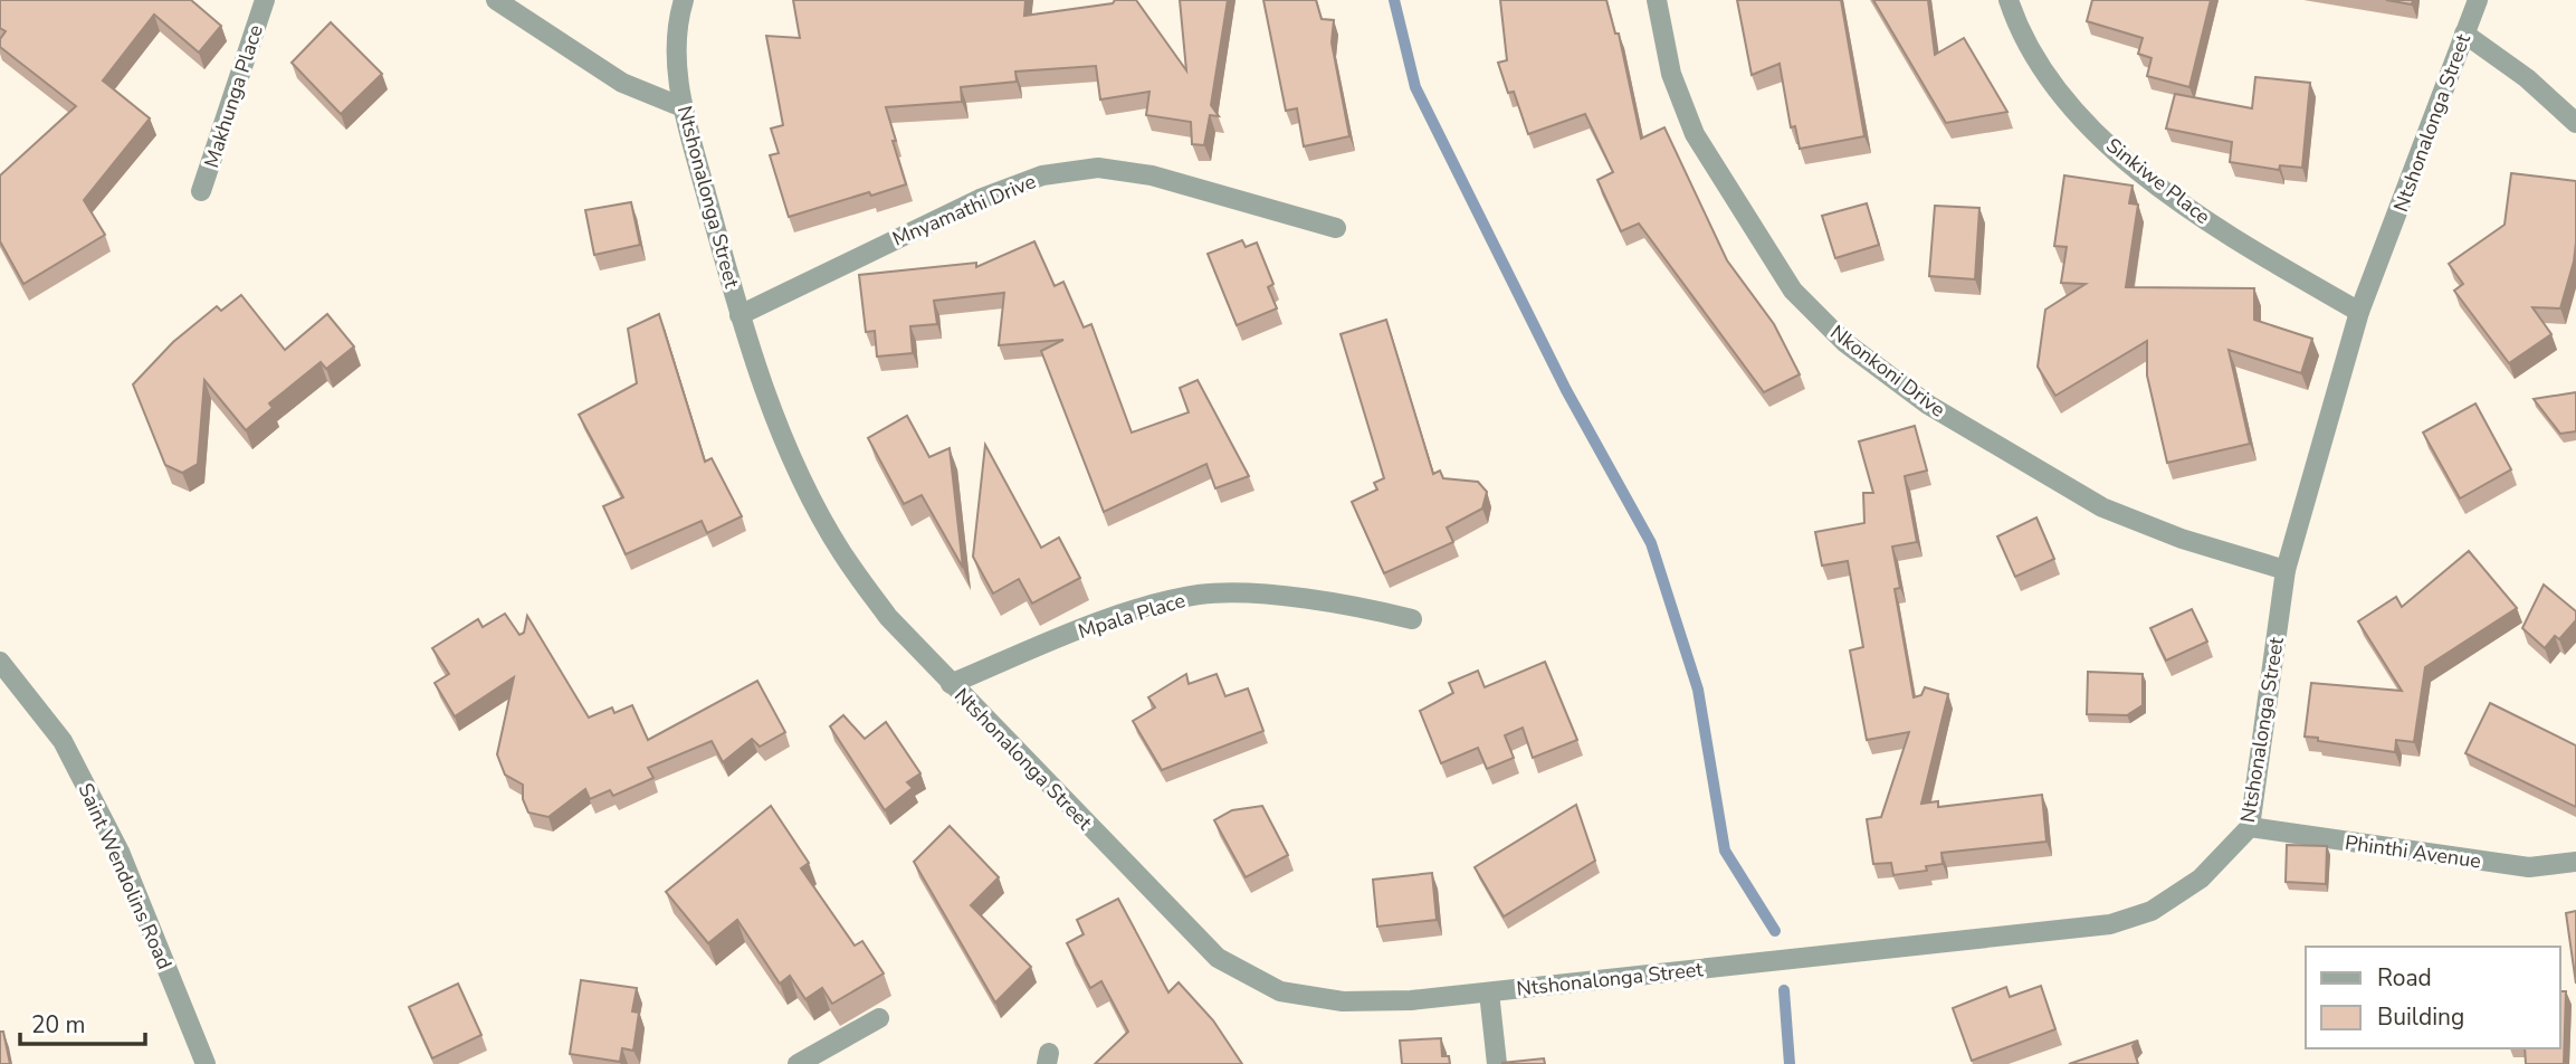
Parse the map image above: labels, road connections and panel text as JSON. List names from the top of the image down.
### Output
{
  "streets": {
    "street": [
      "Makhunga Place",
      "Ntshonalonga Street",
      "Sinkiwe Place",
      "Mnyamathi Drive",
      "Nkonkoni Drive",
      "Mpala Place",
      "Phinthi Avenue",
      "Saint Wendolins Road"
    ]
  },
  "crossings": [
    ["Ntshonalonga Street", "Sinkiwe Place"],
    ["Ntshonalonga Street", "Mnyamathi Drive"],
    ["Ntshonalonga Street", "Nkonkoni Drive"],
    ["Ntshonalonga Street", "Mpala Place"],
    ["Ntshonalonga Street", "Phinthi Avenue"]
  ],
  "legend": ["Road", "Building"],
  "scale_bar": "20 m"
}
